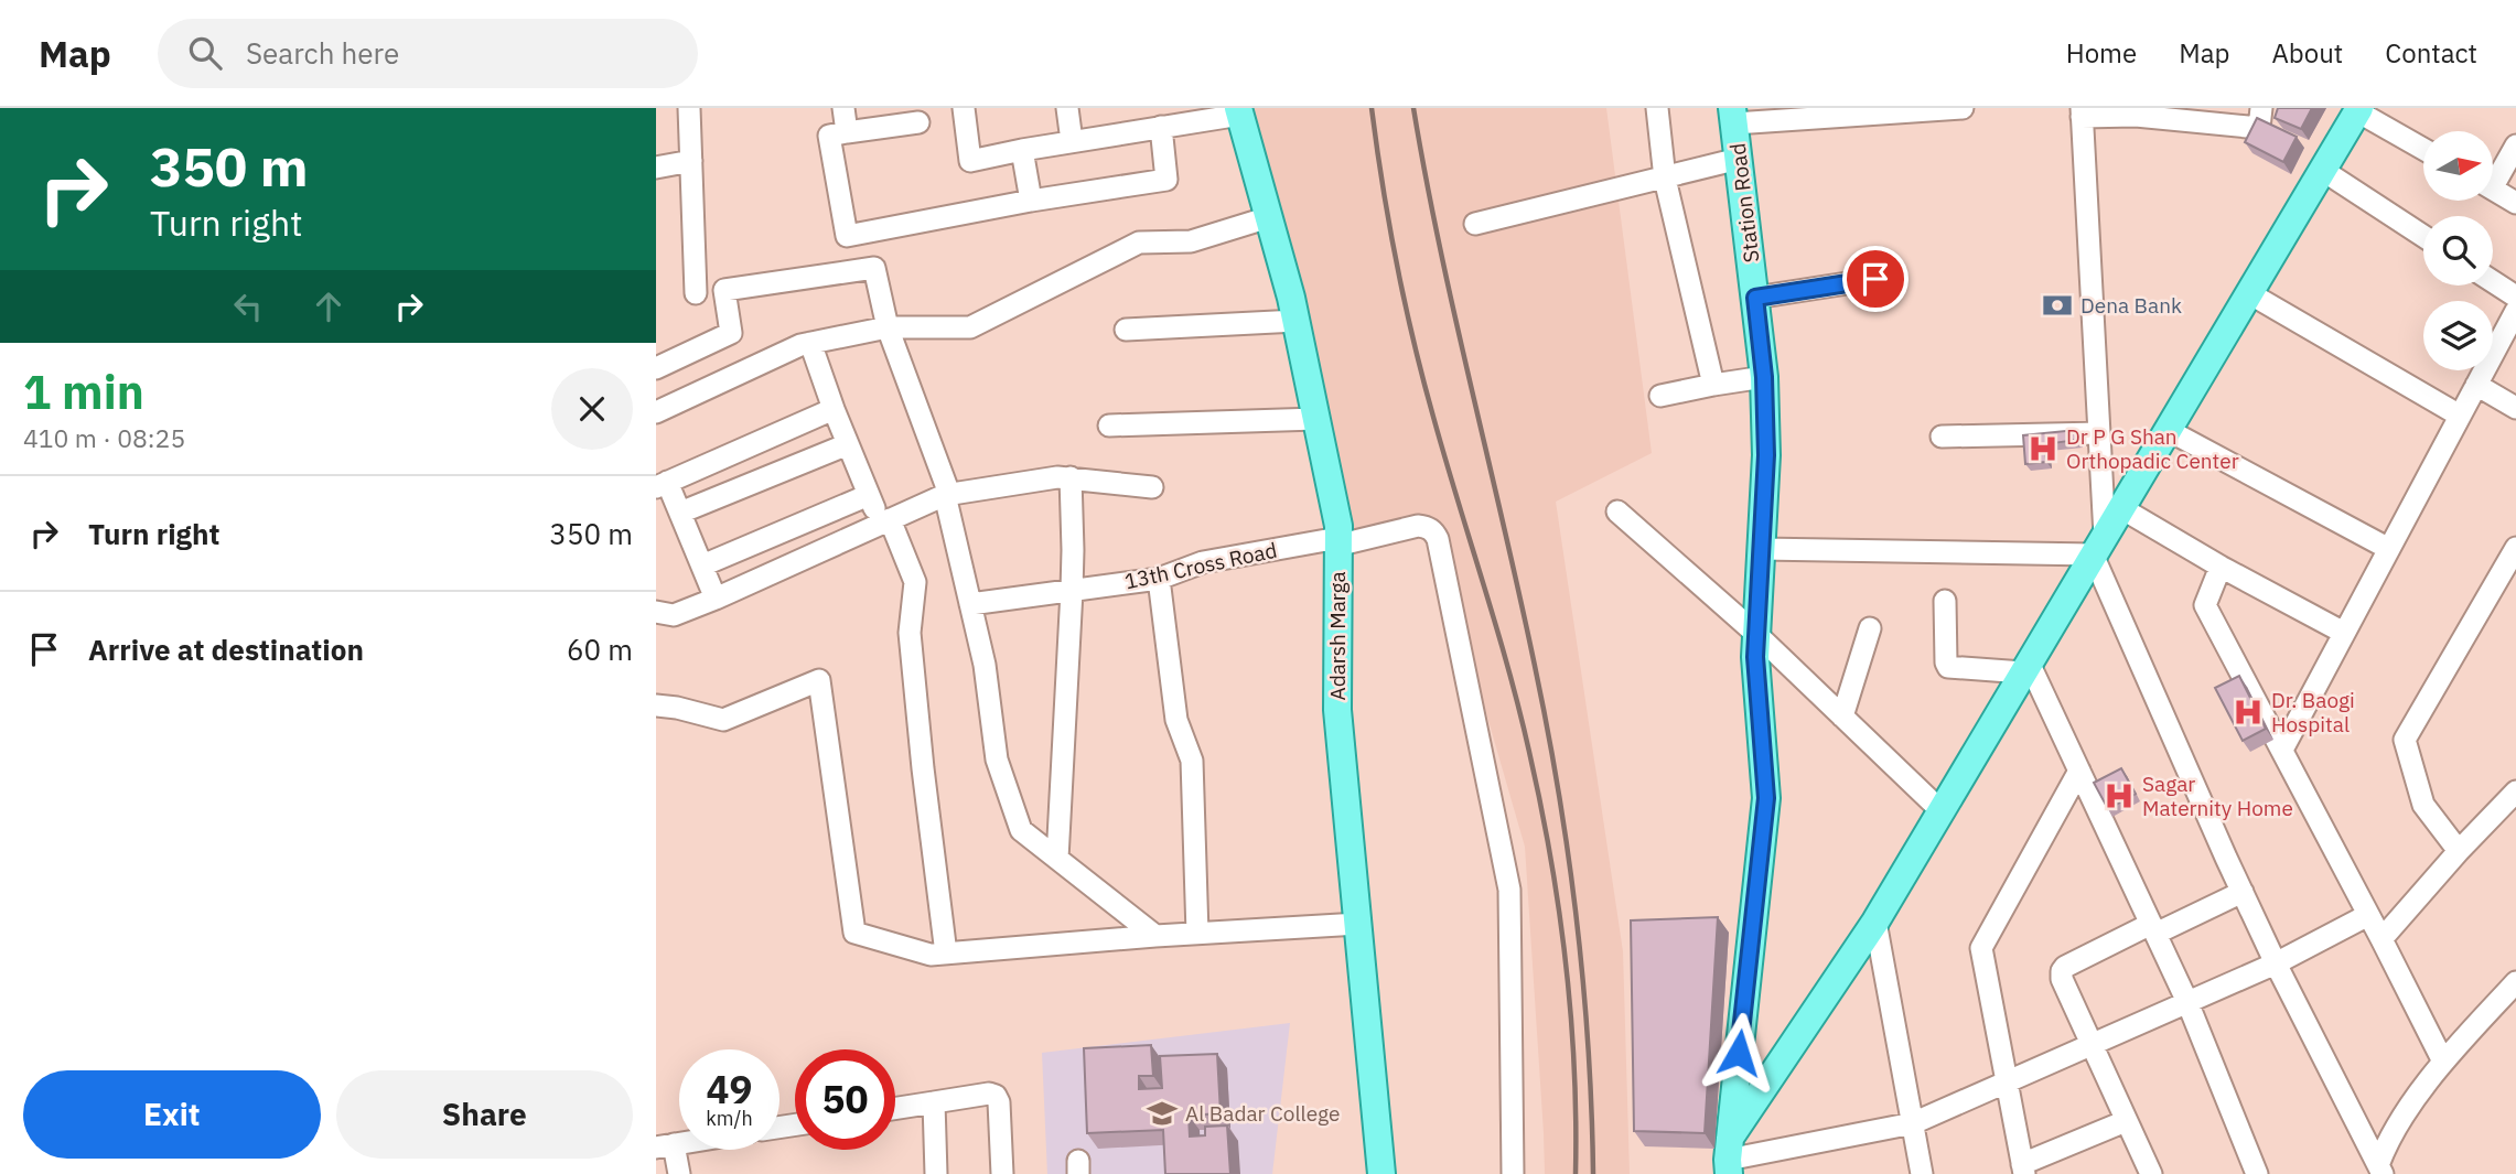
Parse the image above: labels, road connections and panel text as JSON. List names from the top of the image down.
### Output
{
  "streets": {
    "main road": ["Station Road", "Adarsh Marga"],
    "street": ["13th Cross Road"]
  },
  "crossings": [
    ["13th Cross Road", "Adarsh Marga"]
  ],
  "places": {
    "bank": ["Dena Bank"],
    "hospital": ["Dr P G Shan Orthopadic Center", "Dr. Baogi Hospital", "Sagar Maternity Home"],
    "school or university": ["Al Badar College"]
  },
  "north": "right",
  "page": {
    "header": "Map",
    "search": "Search here",
    "nav": [
      "Home",
      "Map",
      "About",
      "Contact"
    ],
    "turn": ["350 m", "Turn right"],
    "heading": ["1 min", "410 m · 08:25"],
    "list": [
      {
        "name": "Turn right",
        "value": "350 m"
      },
      {
        "name": "Arrive at destination",
        "value": "60 m"
      }
    ],
    "speed": "49 km/h",
    "limit": "50",
    "buttons": ["Exit", "Share"]
  }
}
